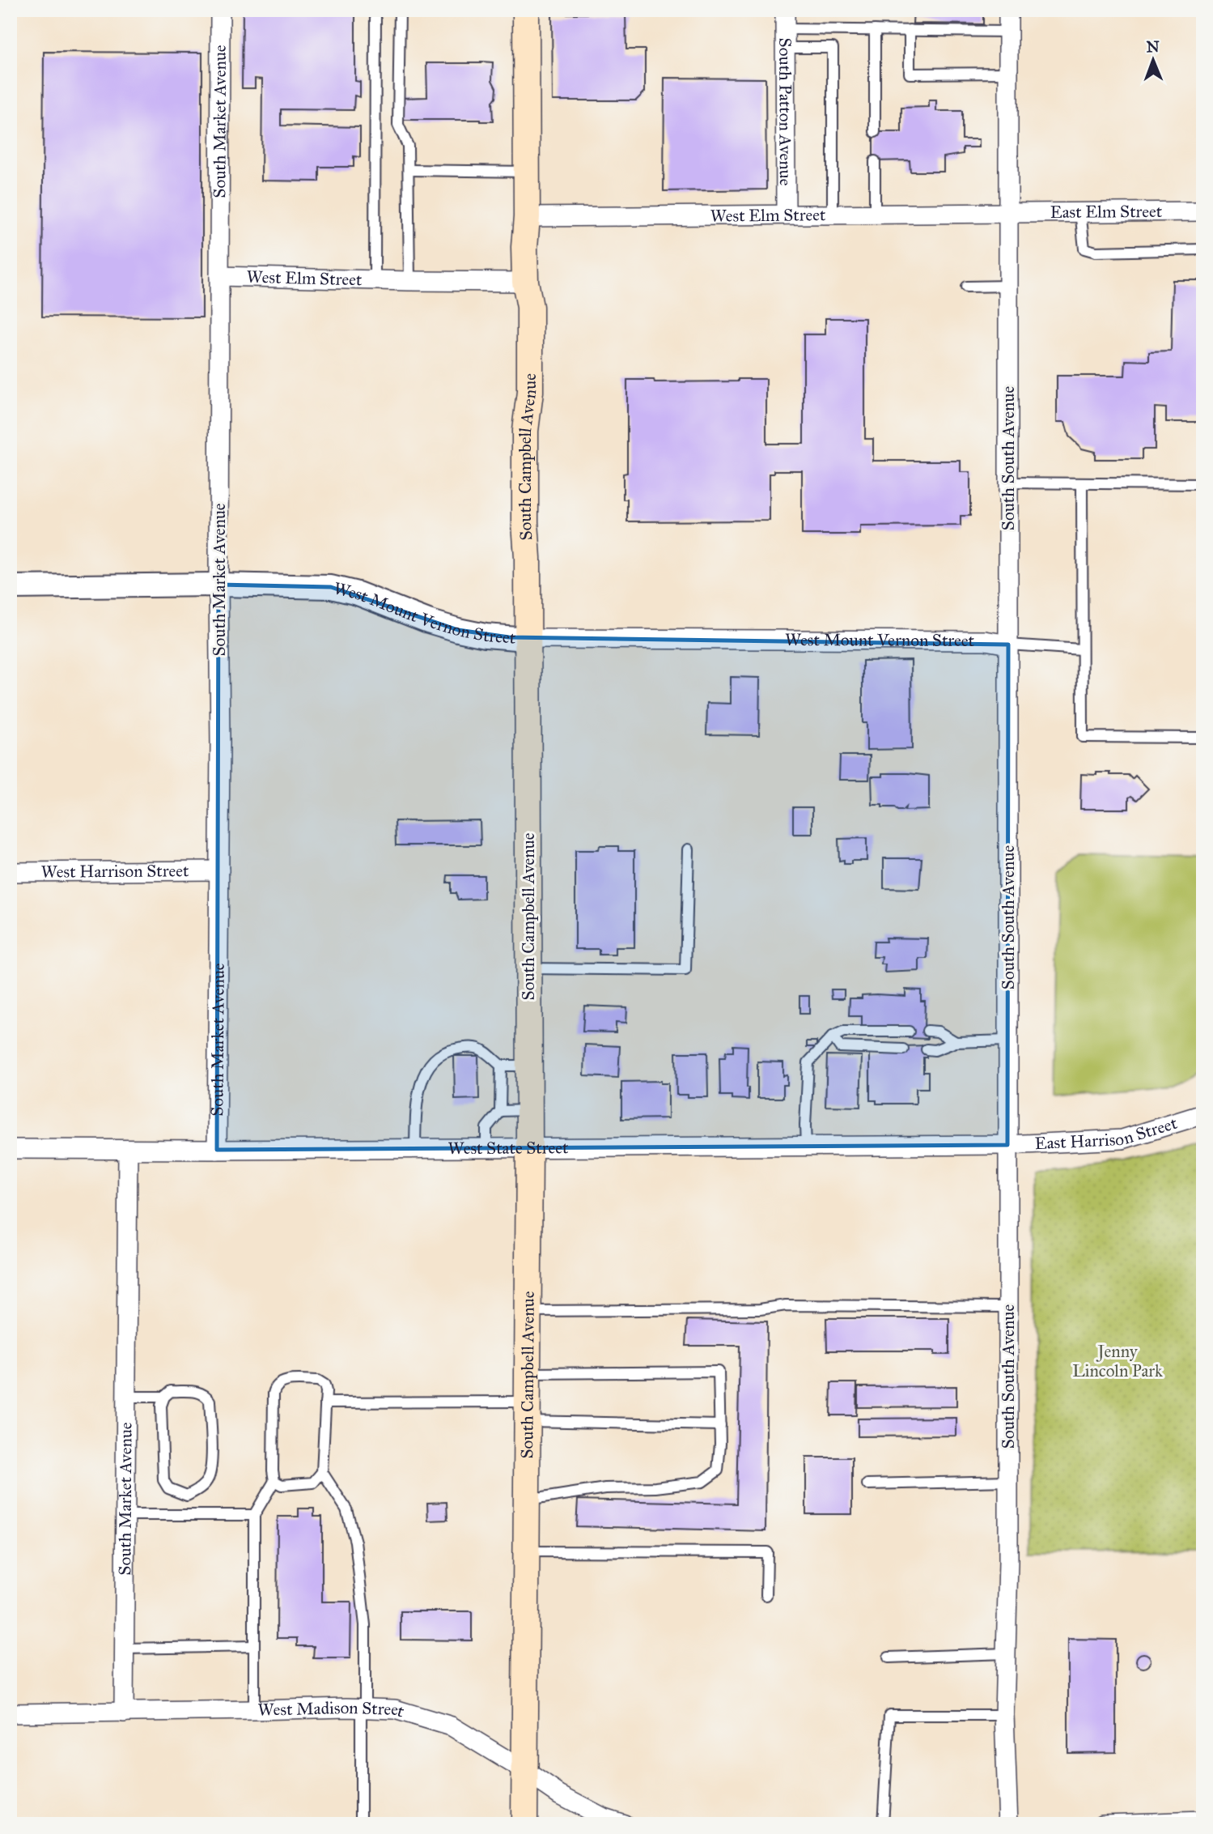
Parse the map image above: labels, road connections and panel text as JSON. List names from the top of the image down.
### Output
{
  "streets": {
    "main road": ["South Campbell Avenue"],
    "street": [
      "South Patton Avenue",
      "South Market Avenue",
      "East Elm Street",
      "West Elm Street",
      "South South Avenue",
      "West Mount Vernon Street",
      "West Harrison Street",
      "East Harrison Street",
      "West State Street",
      "West Madison Street"
    ]
  },
  "crossings": [
    ["South Patton Avenue", "West Elm Street"],
    ["South Market Avenue", "West Elm Street"],
    ["South Market Avenue", "West Mount Vernon Street"],
    ["South Market Avenue", "West Harrison Street"],
    ["South Market Avenue", "West State Street"],
    ["South Market Avenue", "West Madison Street"],
    ["East Elm Street", "West Elm Street"],
    ["East Elm Street", "South South Avenue"],
    ["West Elm Street", "South Campbell Avenue"],
    ["West Elm Street", "South South Avenue"],
    ["South Campbell Avenue", "West Mount Vernon Street"],
    ["South Campbell Avenue", "West State Street"],
    ["South Campbell Avenue", "West Madison Street"],
    ["South South Avenue", "West Mount Vernon Street"],
    ["South South Avenue", "East Harrison Street"],
    ["South South Avenue", "West State Street"],
    ["East Harrison Street", "West State Street"]
  ],
  "parks": ["Jenny Lincoln Park"],
  "north": "top"
}
